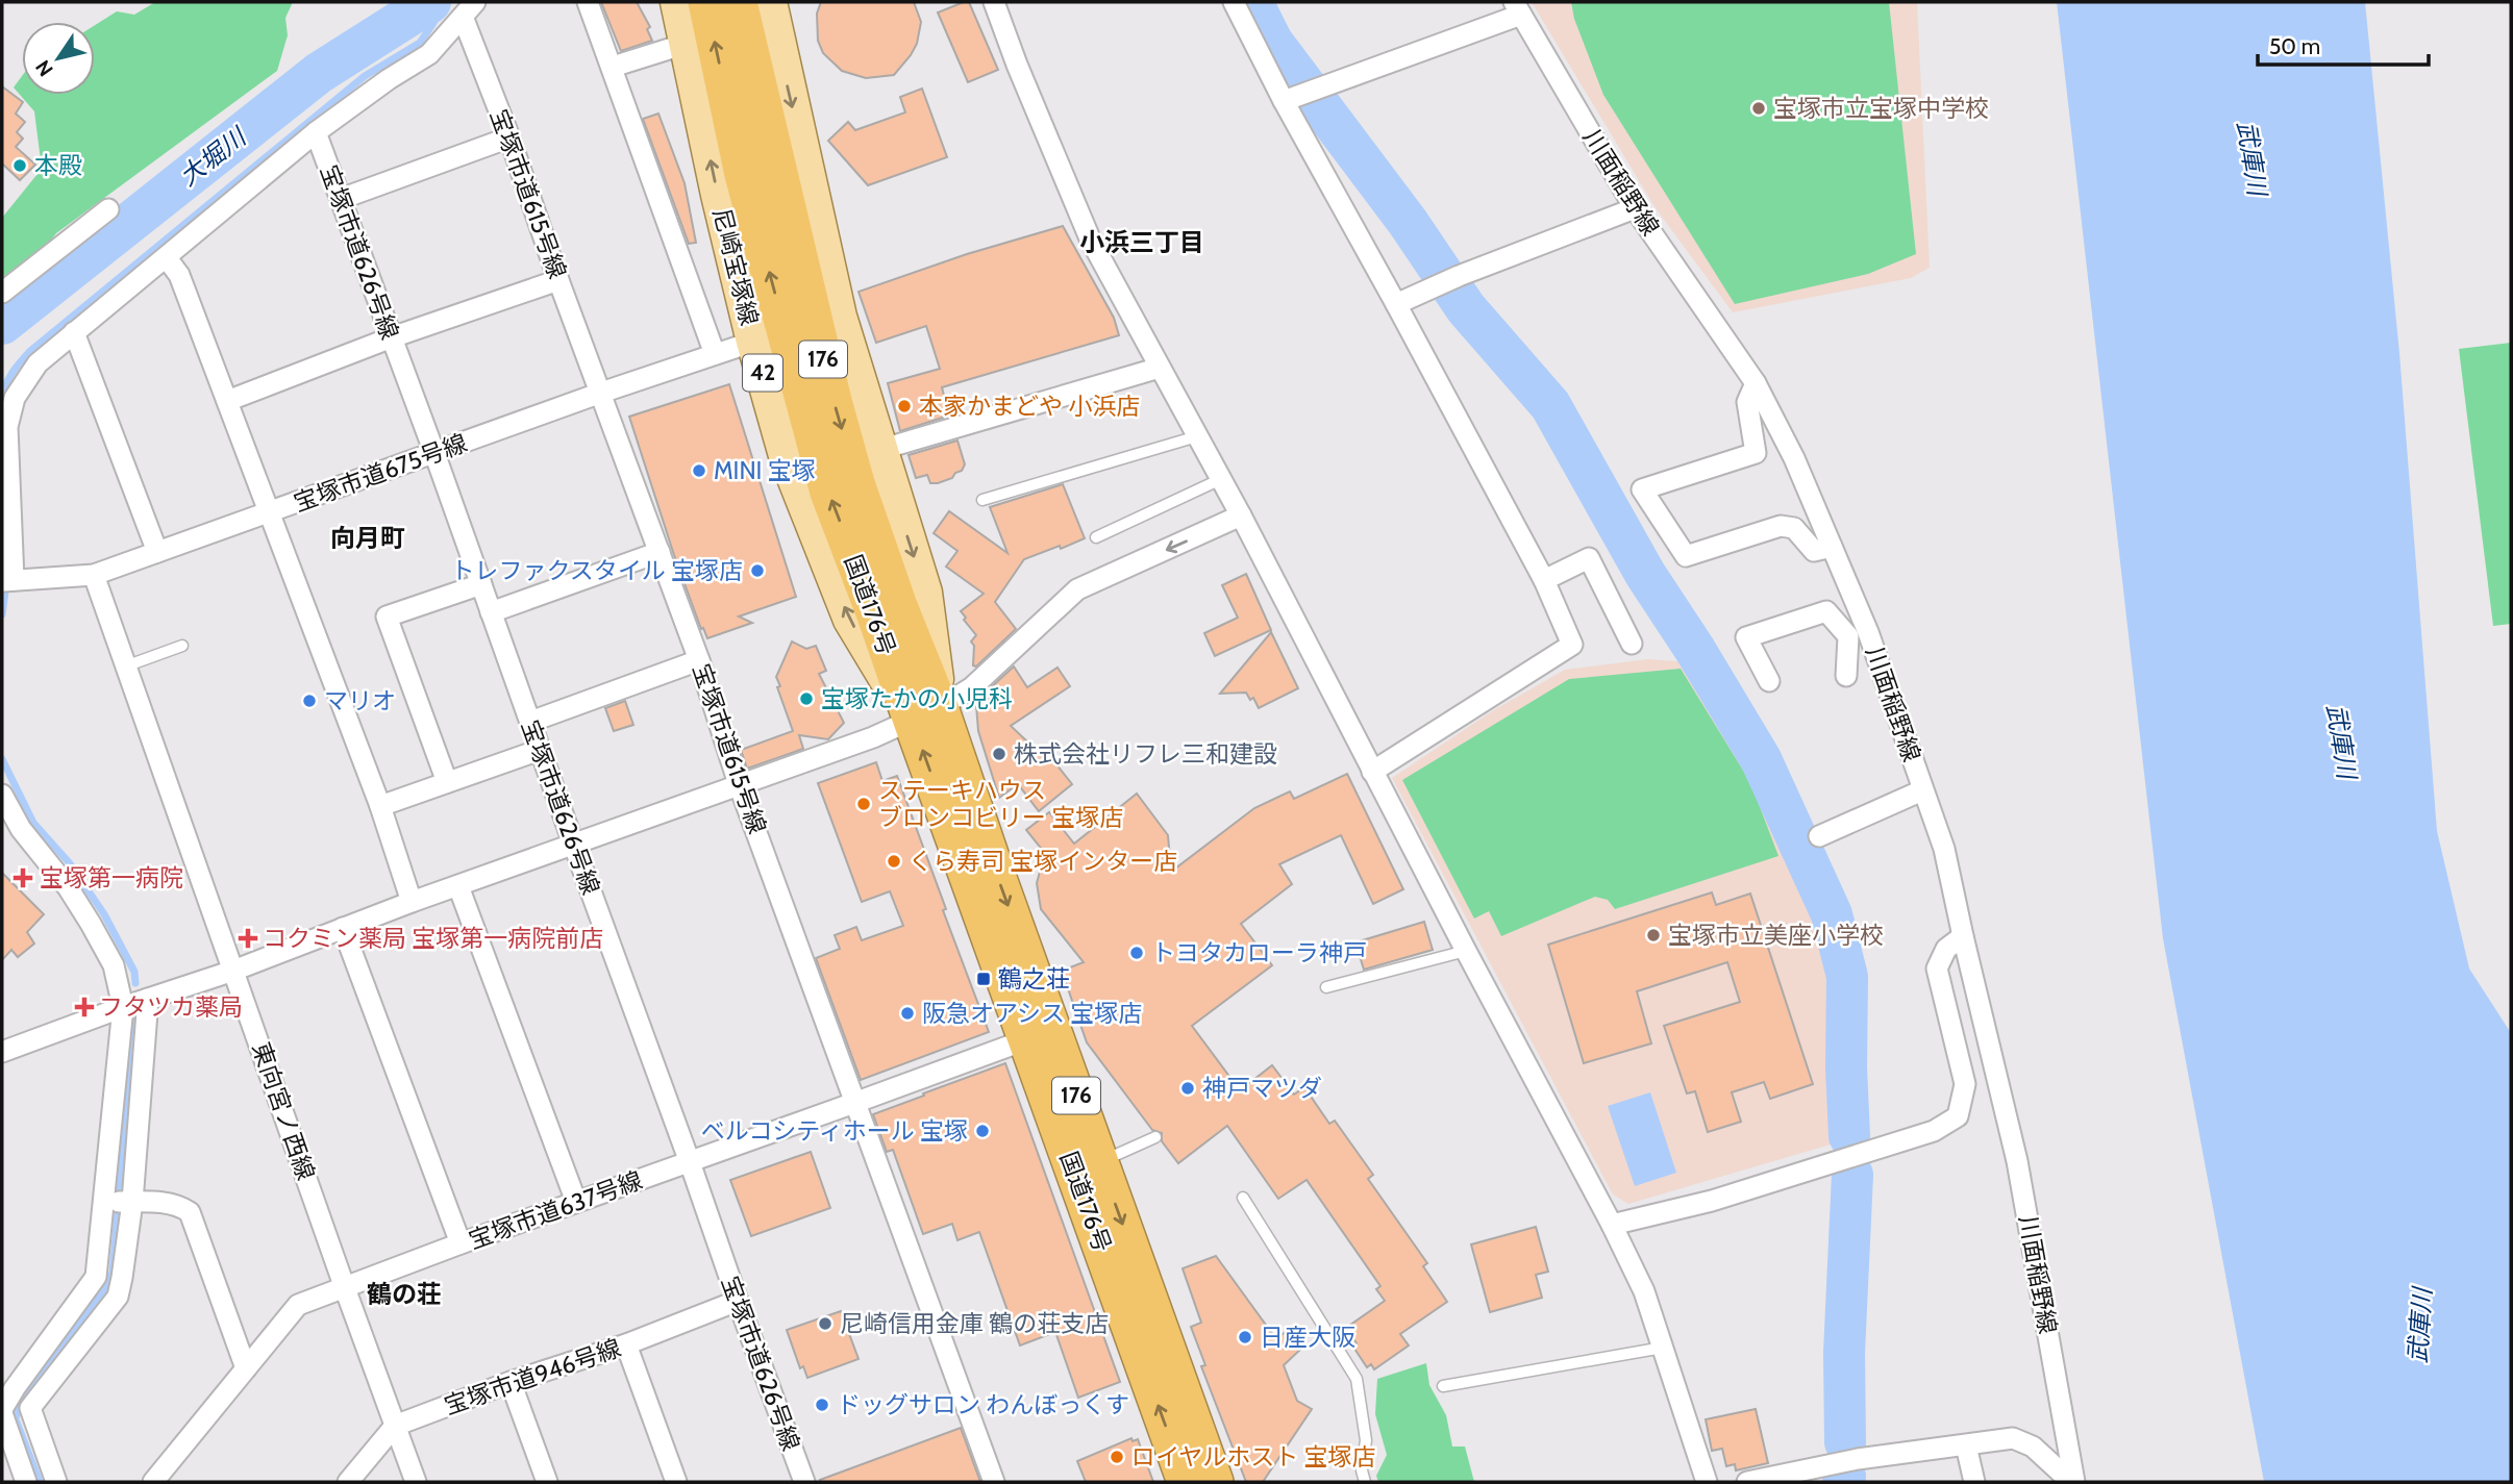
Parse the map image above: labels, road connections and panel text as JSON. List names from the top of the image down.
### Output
{
  "streets": {
    "highway": ["176", "国道176号"],
    "main road": ["尼崎宝塚線", "42"],
    "street": [
      "川面稲野線",
      "宝塚市道615号線",
      "宝塚市道626号線",
      "宝塚市道675号線",
      "東向宮ノ西線",
      "宝塚市道637号線",
      "宝塚市道946号線"
    ]
  },
  "crossings": [
    ["宝塚市道615号線", "宝塚市道675号線"],
    ["宝塚市道615号線", "宝塚市道637号線"],
    ["宝塚市道626号線", "宝塚市道675号線"],
    ["宝塚市道626号線", "宝塚市道637号線"],
    ["宝塚市道626号線", "宝塚市道946号線"],
    ["尼崎宝塚線", "宝塚市道675号線"],
    ["尼崎宝塚線", "国道176号"],
    ["宝塚市道675号線", "東向宮ノ西線"],
    ["国道176号", "宝塚市道637号線"],
    ["東向宮ノ西線", "宝塚市道637号線"],
    ["東向宮ノ西線", "宝塚市道946号線"]
  ],
  "districts": ["小浜三丁目", "向月町", "鶴の荘"],
  "water": ["大堀川", "武庫川"],
  "places": {
    "other": [
      "宝塚市立宝塚中学校",
      "本殿",
      "本家かまどや 小浜店",
      "MINI 宝塚",
      "トレファクスタイル 宝塚店",
      "宝塚たかの小児科",
      "マリオ",
      "株式会社リフレ三和建設",
      "ステーキハウス ブロンコビリー 宝塚店",
      "くら寿司 宝塚インター店",
      "宝塚市立美座小学校",
      "トヨタカローラ神戸",
      "阪急オアシス 宝塚店",
      "神戸マツダ",
      "ベルコシティホール 宝塚",
      "尼崎信用金庫 鶴の荘支店",
      "日産大阪",
      "ドッグサロン わんぼっくす",
      "ロイヤルホスト 宝塚店"
    ],
    "health": ["宝塚第一病院", "コクミン薬局 宝塚第一病院前店", "フタツカ薬局"],
    "transit": ["鶴之荘"]
  },
  "scale_bar": "50 m",
  "north": "bottom left"
}
